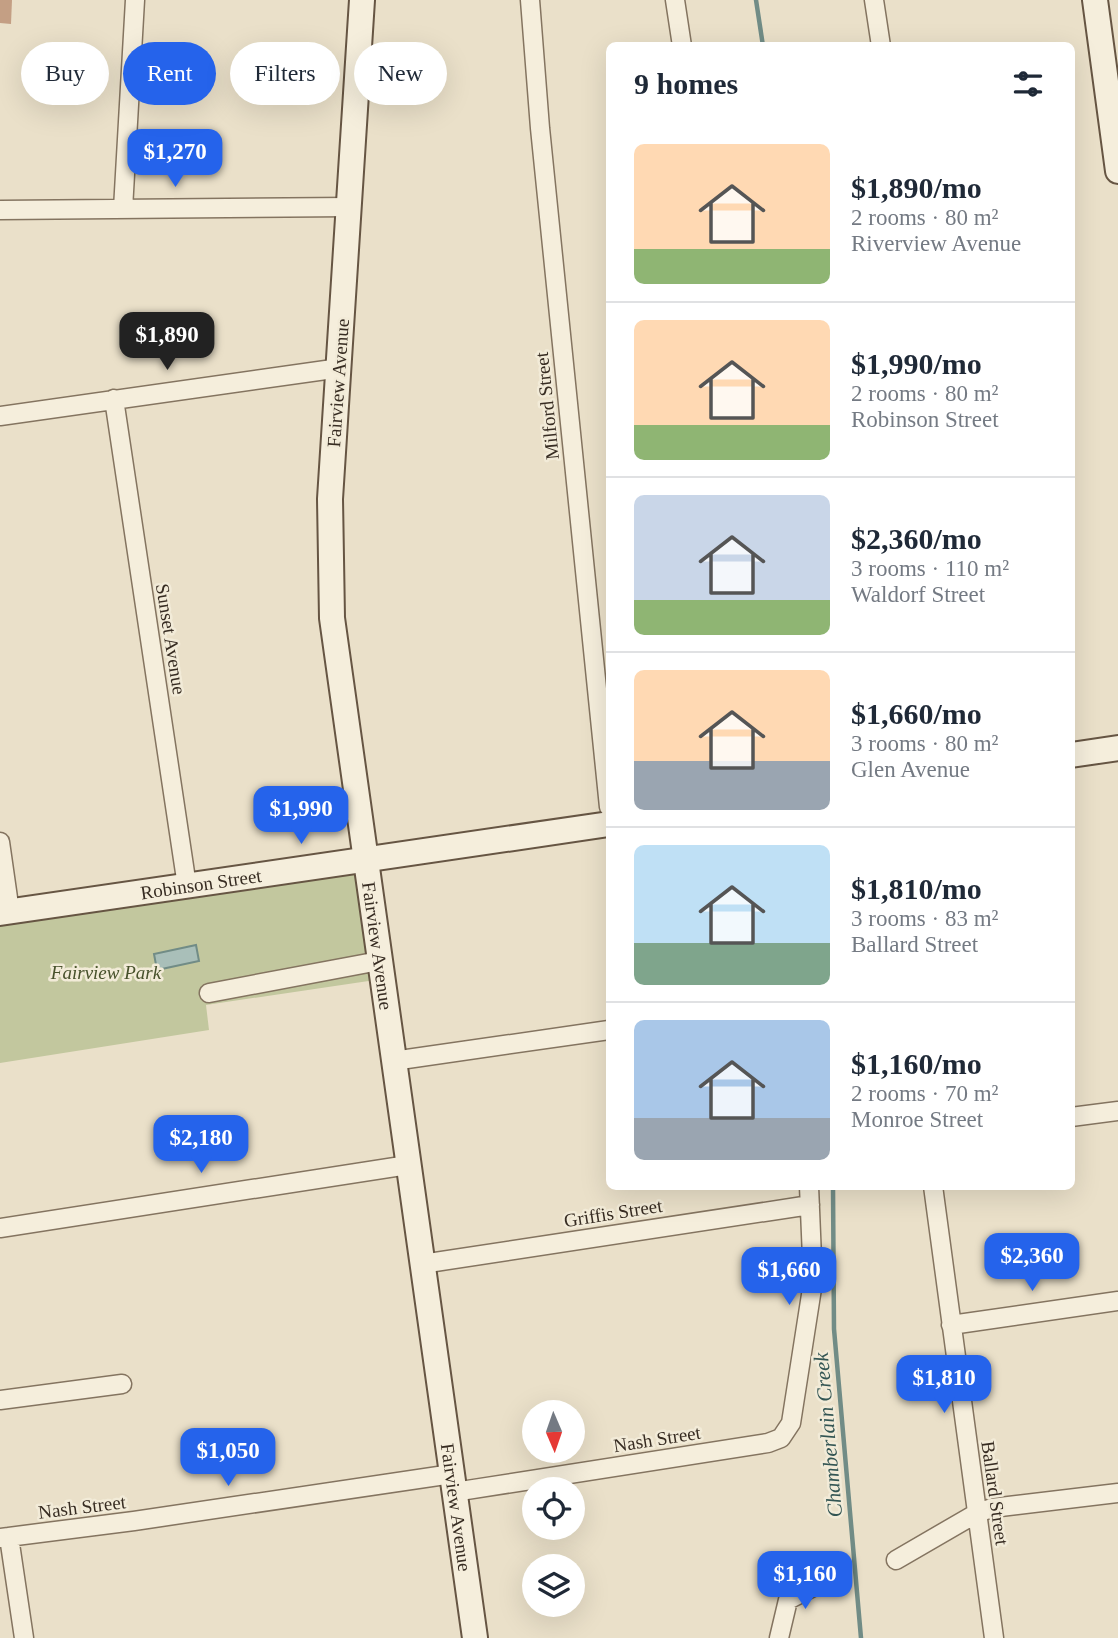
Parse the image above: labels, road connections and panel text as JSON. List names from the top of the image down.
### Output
{
  "streets": {
    "street": [
      "Fairview Avenue",
      "Milford Street",
      "Sunset Avenue",
      "Robinson Street",
      "Griffis Street",
      "Nash Street",
      "Ballard Street"
    ]
  },
  "crossings": [
    ["Fairview Avenue", "Robinson Street"],
    ["Fairview Avenue", "Griffis Street"],
    ["Fairview Avenue", "Nash Street"],
    ["Sunset Avenue", "Robinson Street"],
    ["Griffis Street", "Nash Street"]
  ],
  "water": ["Chamberlain Creek"],
  "parks": ["Fairview Park"],
  "north": "bottom",
  "page": {
    "chip": [
      "Buy",
      "Rent",
      "Filters",
      "New"
    ],
    "heading": "9 homes",
    "list": [
      {
        "name": "$1,890/mo",
        "note": "2 rooms · 80 m² · Riverview Avenue"
      },
      {
        "name": "$1,990/mo",
        "note": "2 rooms · 80 m² · Robinson Street"
      },
      {
        "name": "$2,360/mo",
        "note": "3 rooms · 110 m² · Waldorf Street"
      },
      {
        "name": "$1,660/mo",
        "note": "3 rooms · 80 m² · Glen Avenue"
      },
      {
        "name": "$1,810/mo",
        "note": "3 rooms · 83 m² · Ballard Street"
      },
      {
        "name": "$1,160/mo",
        "note": "2 rooms · 70 m² · Monroe Street"
      }
    ],
    "price": [
      "$1,270",
      "$1,890",
      "$1,990",
      "$2,180",
      "$2,360",
      "$1,660",
      "$1,810",
      "$1,050",
      "$1,160"
    ]
  }
}
